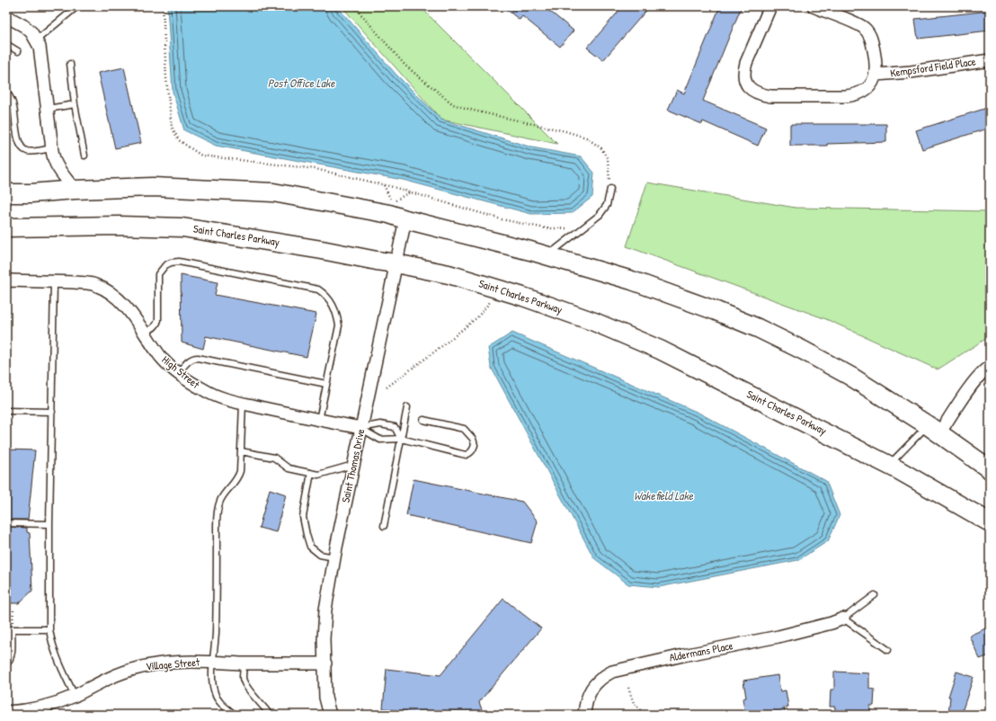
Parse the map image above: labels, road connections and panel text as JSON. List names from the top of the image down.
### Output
{
  "streets": {
    "main road": ["Saint Charles Parkway"],
    "street": [
      "Kempsford Field Place",
      "High Street",
      "Saint Thomas Drive",
      "Aldermans Place",
      "Village Street"
    ]
  },
  "crossings": [
    ["Saint Charles Parkway", "Saint Thomas Drive"],
    ["High Street", "Saint Thomas Drive"],
    ["Saint Thomas Drive", "Village Street"]
  ],
  "water": ["Post Office Lake", "Wakefield Lake"]
}
